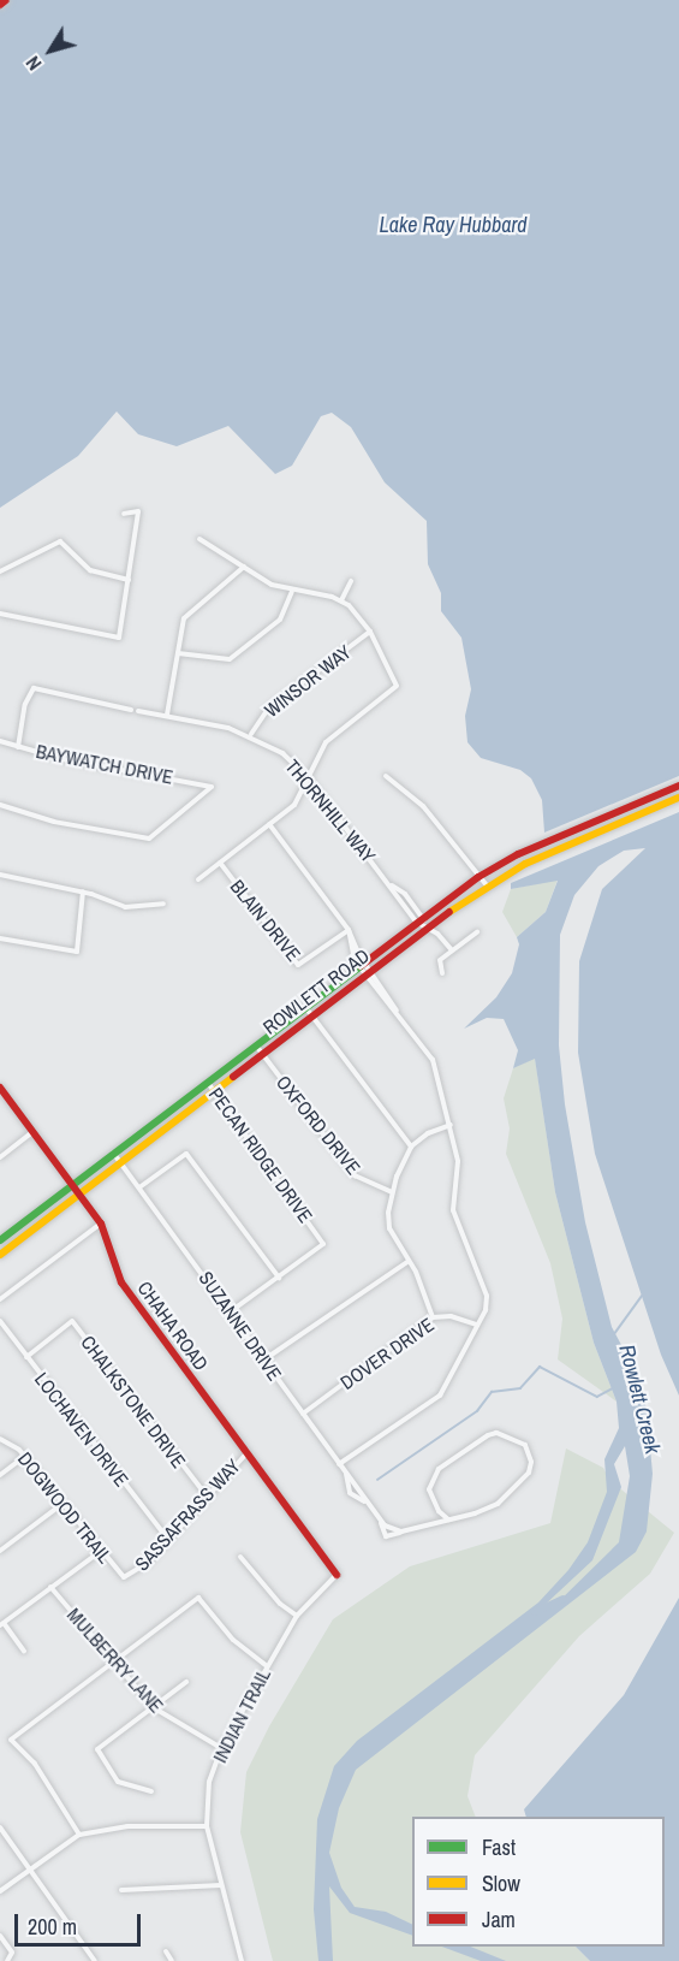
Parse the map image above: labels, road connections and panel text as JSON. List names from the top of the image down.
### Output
{
  "streets": {
    "main road": ["ROWLETT ROAD", "CHAHA ROAD"],
    "street": [
      "WINSOR WAY",
      "BAYWATCH DRIVE",
      "THORNHILL WAY",
      "BLAIN DRIVE",
      "OXFORD DRIVE",
      "PECAN RIDGE DRIVE",
      "SUZANNE DRIVE",
      "DOVER DRIVE",
      "CHALKSTONE DRIVE",
      "LOCHAVEN DRIVE",
      "DOGWOOD TRAIL",
      "SASSAFRASS WAY",
      "MULBERRY LANE",
      "INDIAN TRAIL"
    ]
  },
  "crossings": [
    ["WINSOR WAY", "THORNHILL WAY"],
    ["THORNHILL WAY", "ROWLETT ROAD"],
    ["ROWLETT ROAD", "OXFORD DRIVE"],
    ["ROWLETT ROAD", "PECAN RIDGE DRIVE"],
    ["ROWLETT ROAD", "CHAHA ROAD"],
    ["ROWLETT ROAD", "SUZANNE DRIVE"],
    ["PECAN RIDGE DRIVE", "SUZANNE DRIVE"],
    ["CHAHA ROAD", "SASSAFRASS WAY"],
    ["CHAHA ROAD", "INDIAN TRAIL"],
    ["SUZANNE DRIVE", "DOVER DRIVE"],
    ["CHALKSTONE DRIVE", "LOCHAVEN DRIVE"],
    ["CHALKSTONE DRIVE", "SASSAFRASS WAY"],
    ["LOCHAVEN DRIVE", "SASSAFRASS WAY"],
    ["DOGWOOD TRAIL", "SASSAFRASS WAY"],
    ["MULBERRY LANE", "INDIAN TRAIL"]
  ],
  "water": ["Lake Ray Hubbard", "Rowlett Creek"],
  "legend": ["Fast", "Slow", "Jam"],
  "scale_bar": "200 m",
  "north": "bottom left"
}
